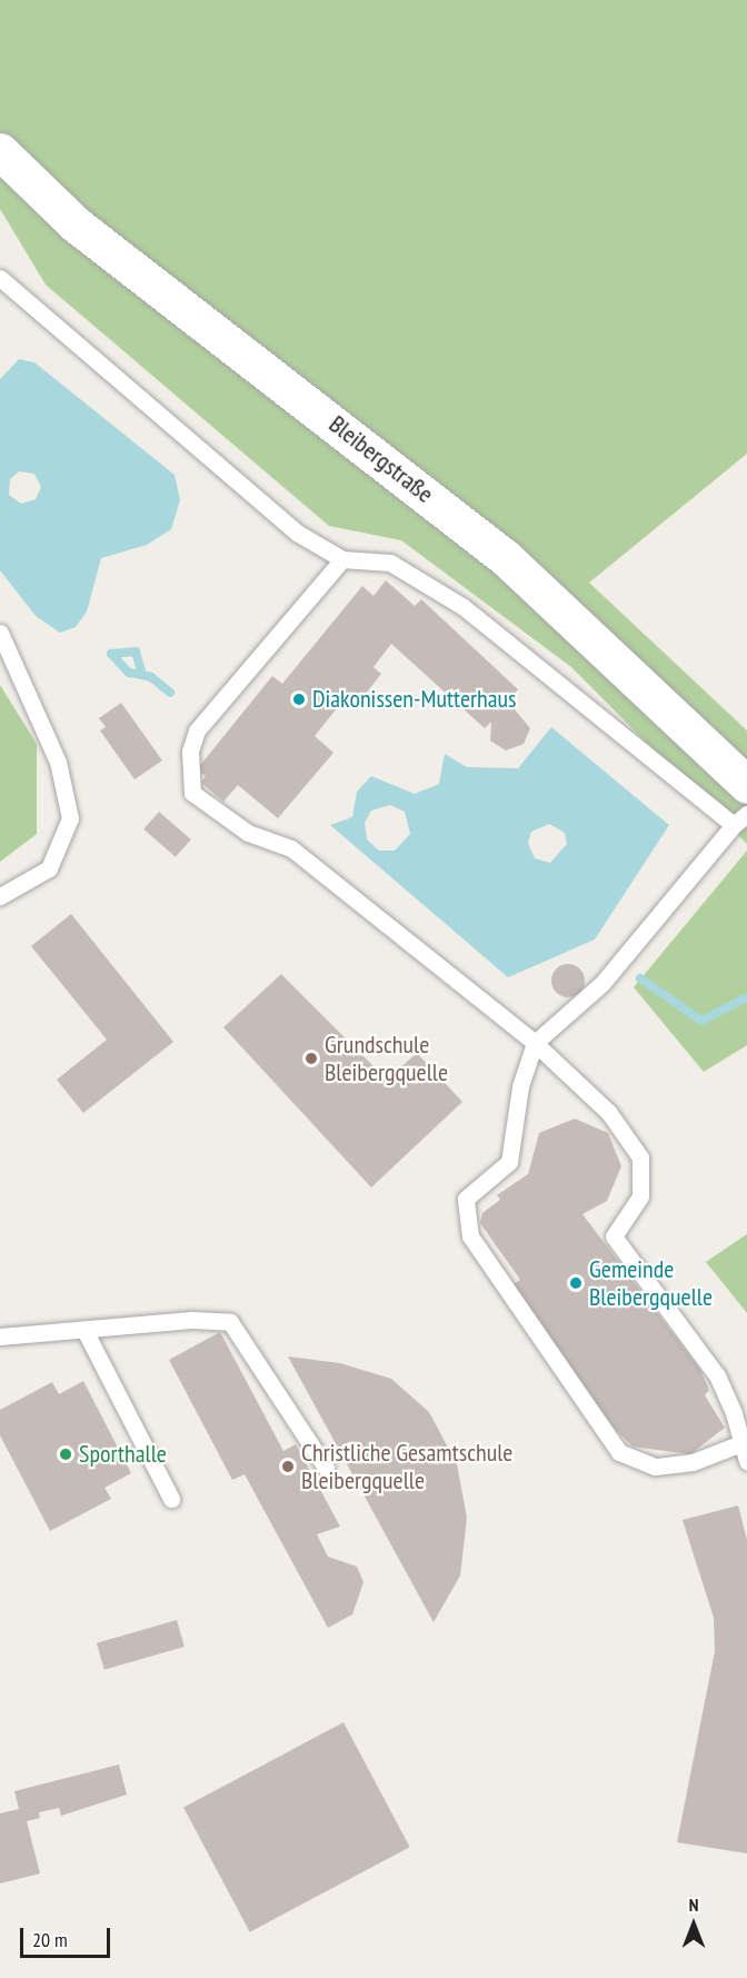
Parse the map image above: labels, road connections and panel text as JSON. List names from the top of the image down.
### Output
{
  "streets": {
    "street": ["Bleibergstraße"]
  },
  "places": [
    "Diakonissen-Mutterhaus",
    "Grundschule Bleibergquelle",
    "Gemeinde Bleibergquelle",
    "Sporthalle",
    "Christliche Gesamtschule Bleibergquelle"
  ],
  "scale_bar": "20 m",
  "north": "top"
}
